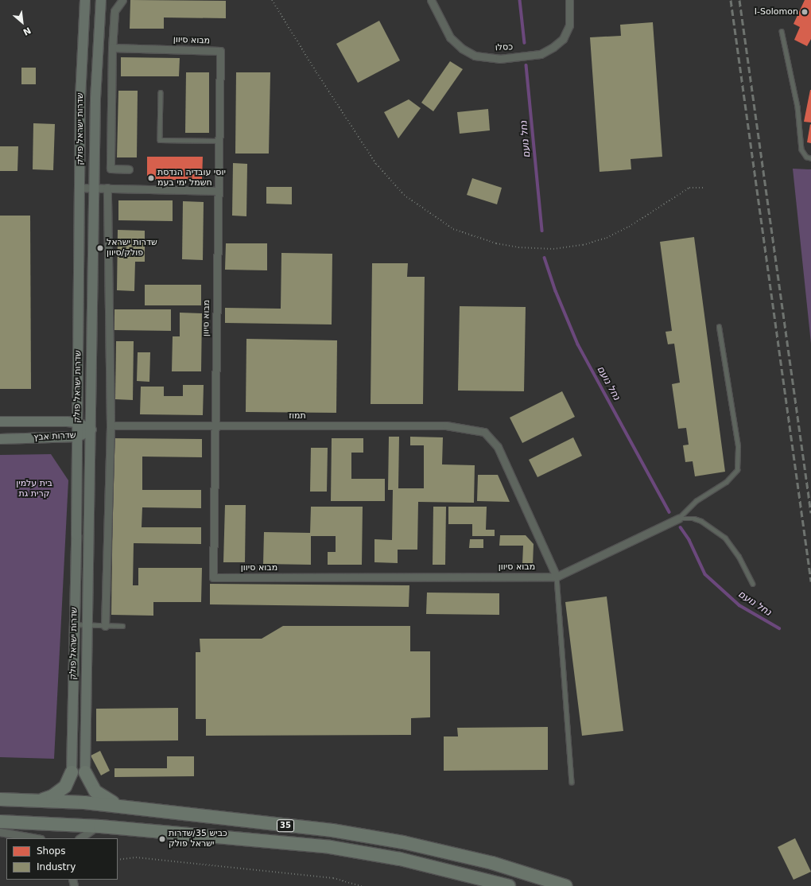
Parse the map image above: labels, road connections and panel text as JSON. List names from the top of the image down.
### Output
{
  "streets": {
    "highway": ["35"],
    "street": [
      "מבוא סיוון",
      "כסלו",
      "שדרות ישראל פולק",
      "תמוז",
      "שדרות אבץ"
    ]
  },
  "crossings": [
    ["מבוא סיוון", "תמוז"],
    ["שדרות ישראל פולק", "שדרות אבץ"]
  ],
  "water": ["נחל נועם"],
  "parks": ["בית עלמין קרית גת"],
  "places": [
    "I-Solomon",
    "יוסי עובדיה הנדסת חשמל ימי בעמ",
    "שדרות ישראל פולק/סיוון",
    "כביש 35/שדרות ישראל פולק"
  ],
  "legend": ["Shops", "Industry"],
  "north": "bottom right"
}
